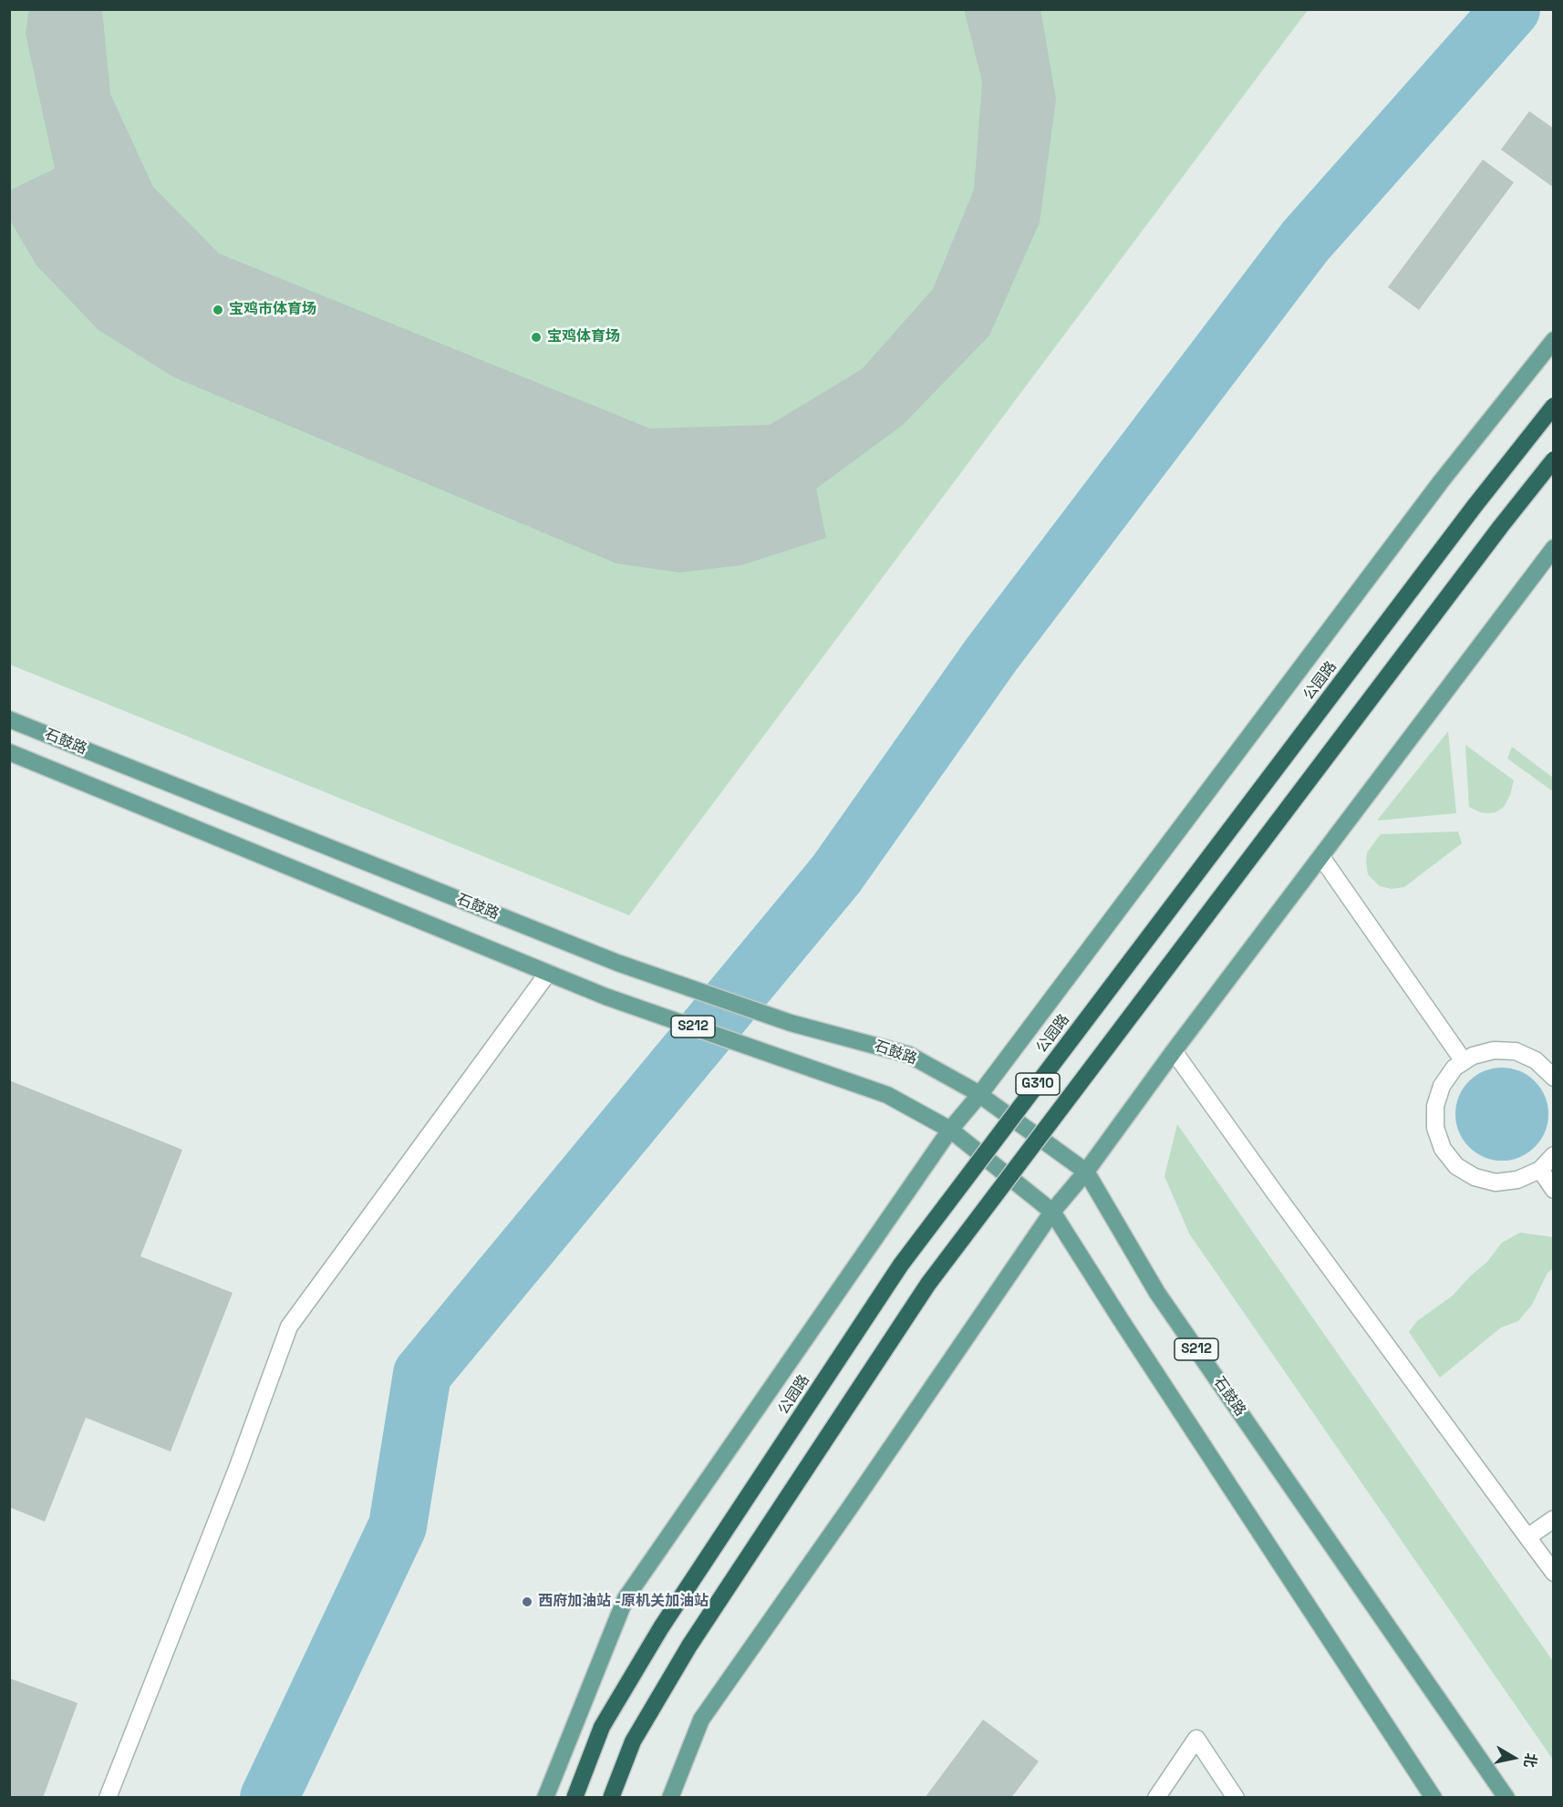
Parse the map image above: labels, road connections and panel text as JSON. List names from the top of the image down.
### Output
{
  "streets": {
    "highway": ["公园路", "G310"],
    "main road": ["石鼓路", "S212"]
  },
  "places": ["宝鸡市体育场", "宝鸡体育场", "西府加油站 -原机关加油站"],
  "north": "right"
}
